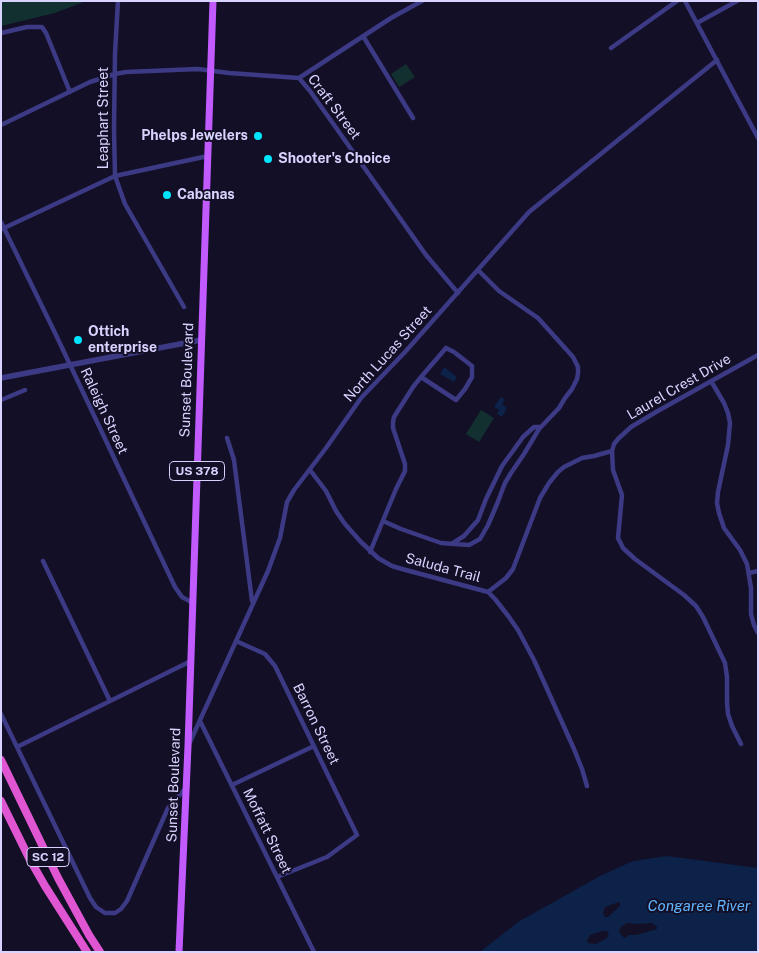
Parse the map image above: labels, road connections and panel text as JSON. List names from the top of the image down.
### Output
{
  "streets": {
    "highway": ["SC 12"],
    "main road": ["Sunset Boulevard", "US 378"],
    "street": [
      "Craft Street",
      "Leaphart Street",
      "North Lucas Street",
      "Laurel Crest Drive",
      "Raleigh Street",
      "Saluda Trail",
      "Barron Street",
      "Moffatt Street"
    ]
  },
  "crossings": [
    ["Craft Street", "Leaphart Street"],
    ["Craft Street", "North Lucas Street"],
    ["Craft Street", "Sunset Boulevard"],
    ["North Lucas Street", "Sunset Boulevard"],
    ["North Lucas Street", "Saluda Trail"],
    ["North Lucas Street", "Barron Street"],
    ["North Lucas Street", "Moffatt Street"],
    ["Sunset Boulevard", "Raleigh Street"],
    ["Barron Street", "Moffatt Street"]
  ],
  "water": ["Congaree River"],
  "places": [
    "Phelps Jewelers",
    "Shooter's Choice",
    "Cabanas",
    "Ottich enterprise"
  ]
}
